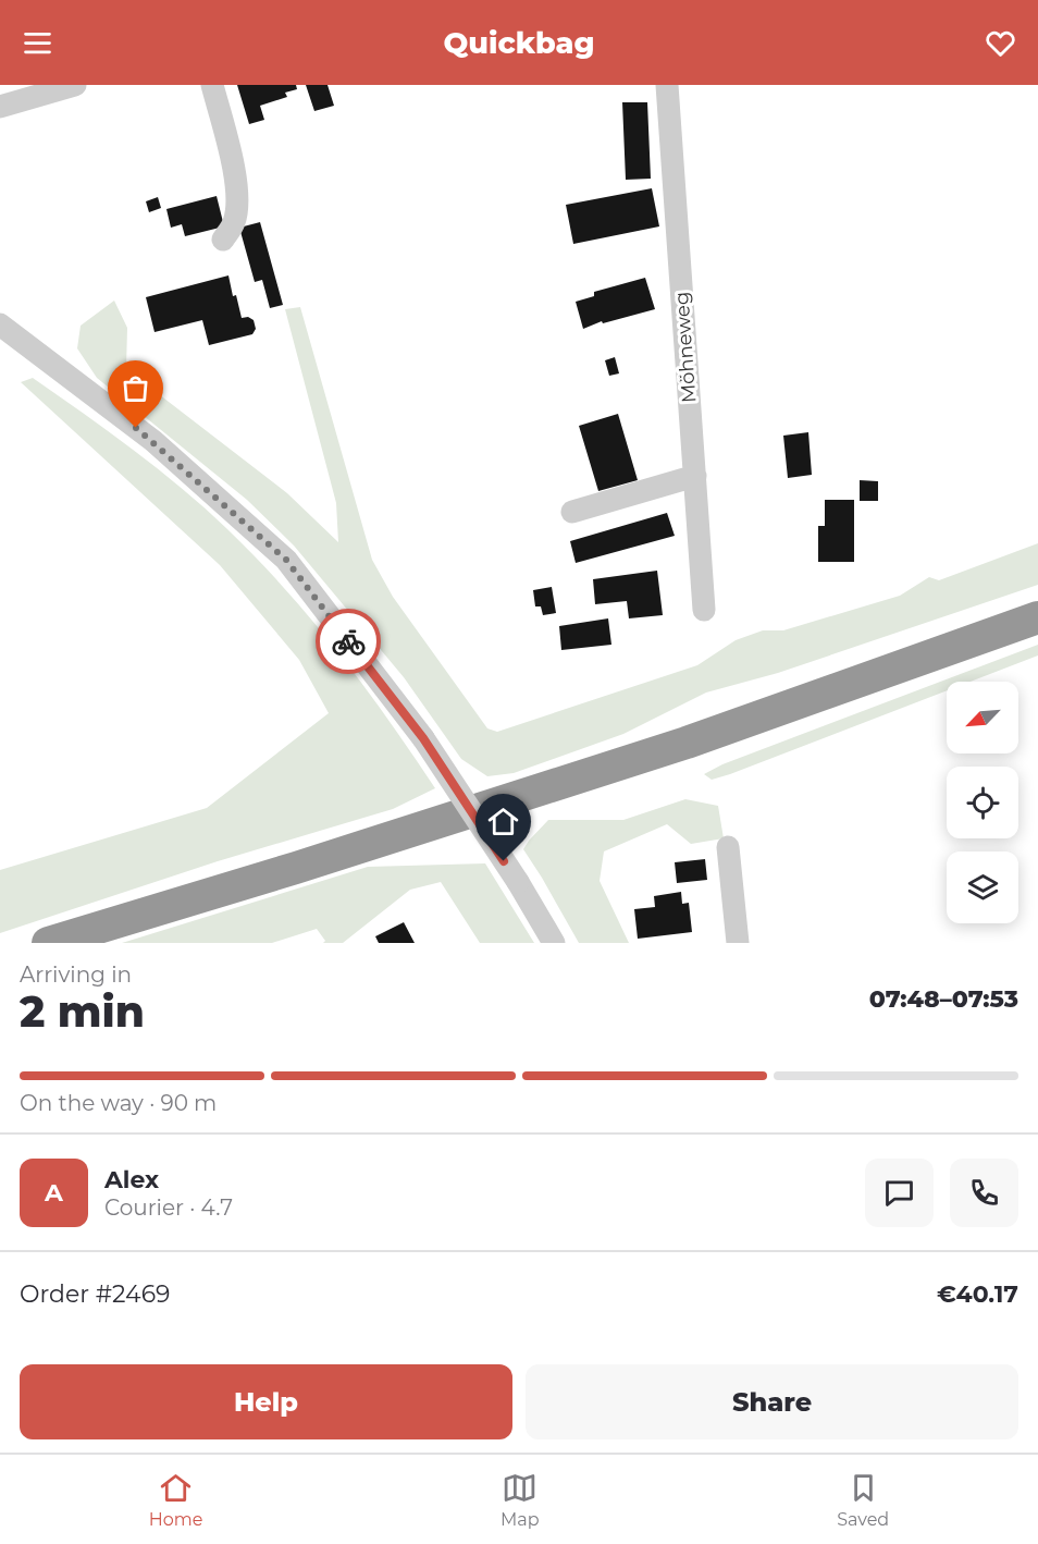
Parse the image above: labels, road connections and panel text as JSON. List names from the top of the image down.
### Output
{
  "streets": {
    "street": ["Möhneweg"]
  },
  "north": "bottom left",
  "page": {
    "header": "Quickbag",
    "heading": ["2 min", "Arriving in", "07:48–07:53"],
    "panel": [
      "Alex",
      "Courier · 4.7",
      "Order #2469",
      "€40.17"
    ],
    "bar": "On the way · 90 m",
    "round": "A",
    "buttons": ["Help", "Share"],
    "tabs": ["Home", "Map", "Saved"]
  }
}
